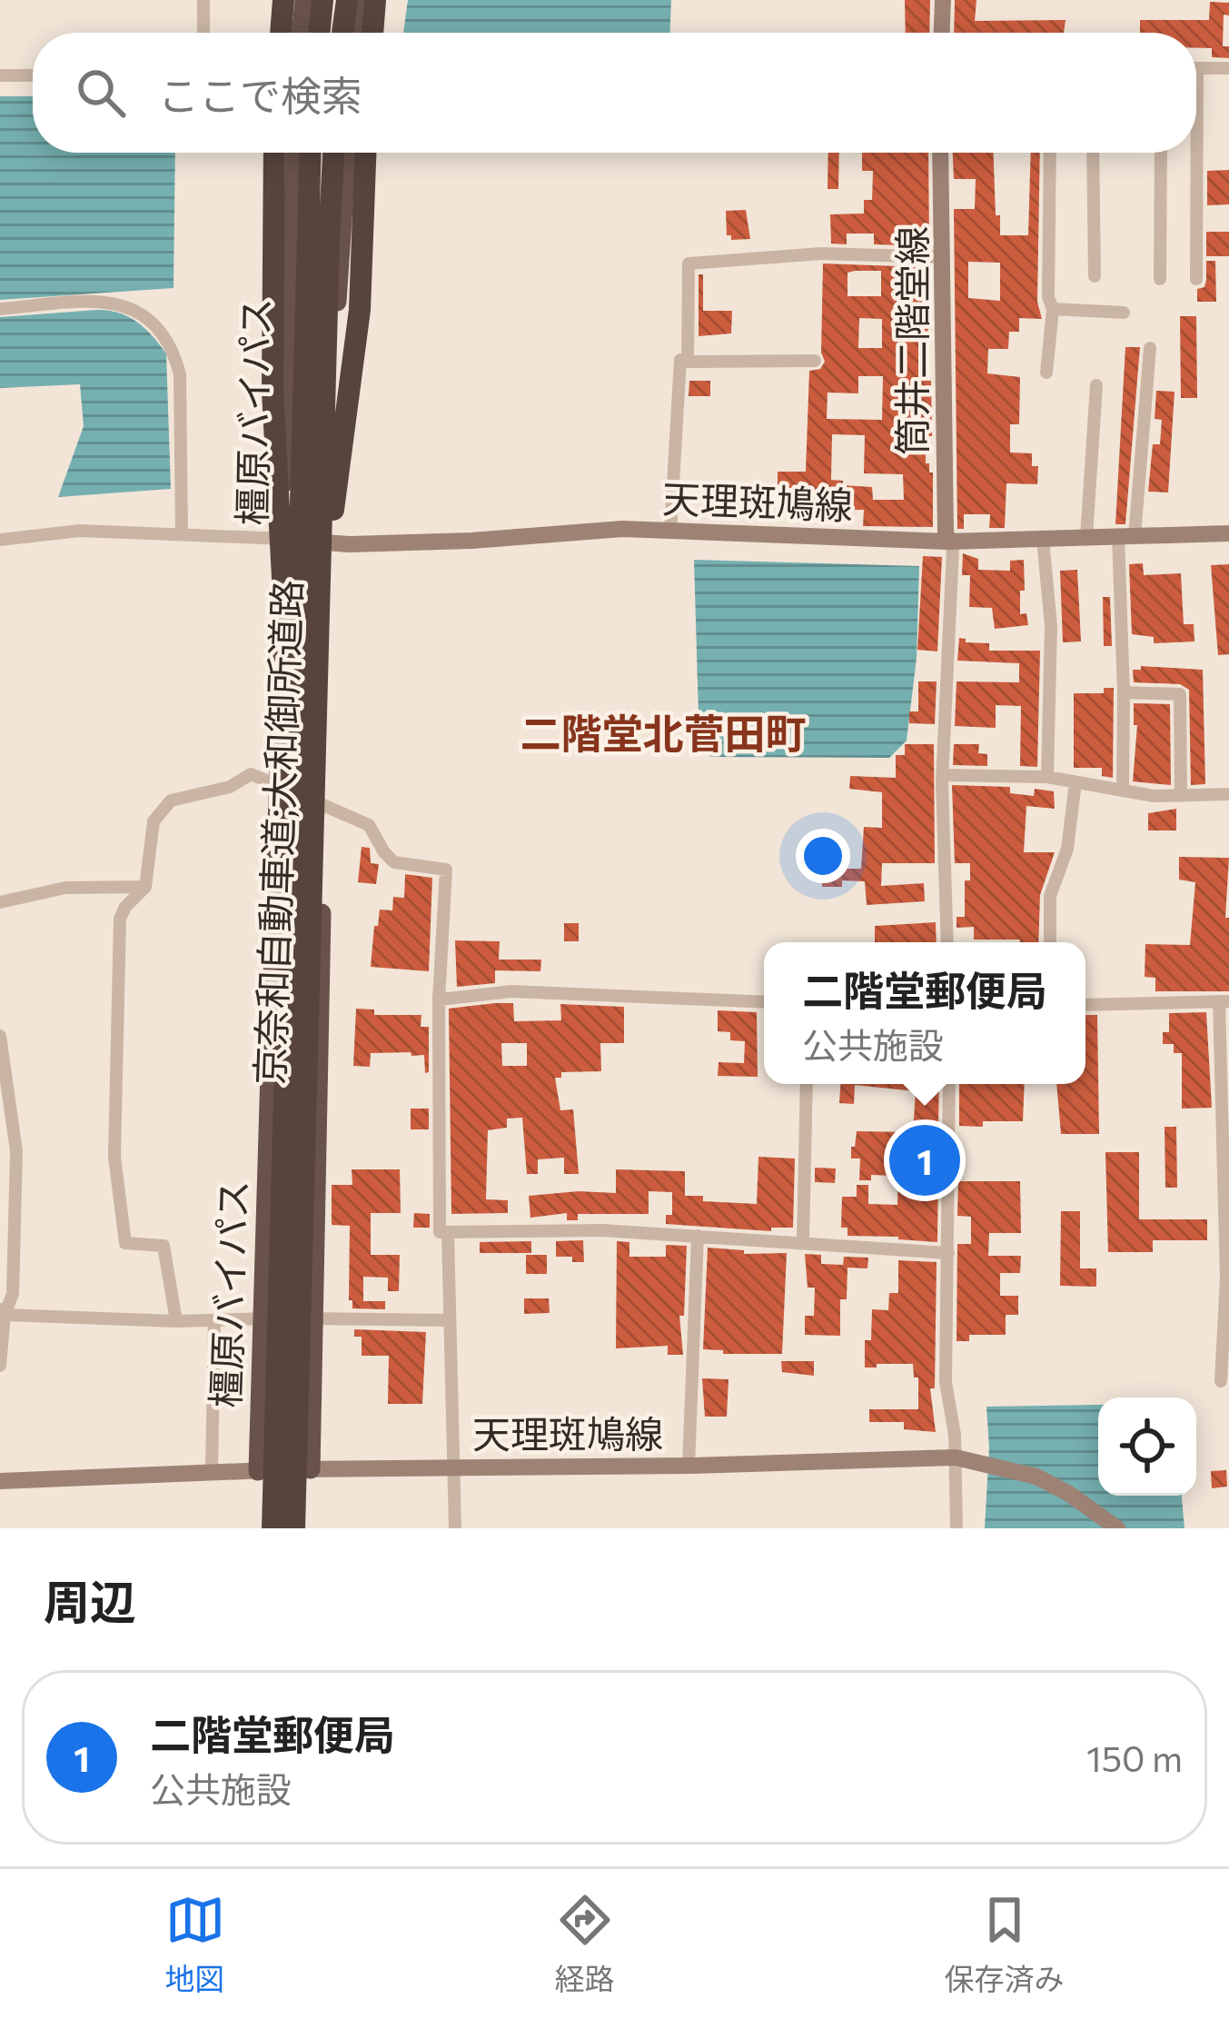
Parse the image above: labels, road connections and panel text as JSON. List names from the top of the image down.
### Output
{
  "streets": {
    "highway": ["橿原バイパス", "京奈和自動車道;大和御所道路"],
    "main road": ["筒井二階堂線", "天理斑鳩線"]
  },
  "crossings": [
    ["筒井二階堂線", "天理斑鳩線"],
    ["橿原バイパス", "天理斑鳩線"]
  ],
  "districts": ["二階堂北菅田町"],
  "page": {
    "search": "ここで検索",
    "popup": ["二階堂郵便局", "公共施設"],
    "pins": "1",
    "heading": "周辺",
    "list": [
      {
        "mark": "1",
        "name": "二階堂郵便局",
        "note": "公共施設",
        "value": "150 m"
      }
    ],
    "nav": ["地図", "経路", "保存済み"]
  }
}
